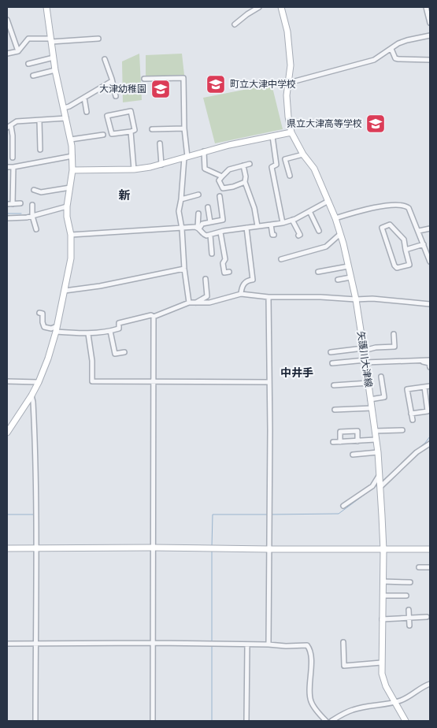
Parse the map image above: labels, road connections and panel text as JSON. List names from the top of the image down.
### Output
{
  "streets": {
    "street": ["矢護川大津線"]
  },
  "districts": ["新", "中井手"],
  "places": {
    "school or university": ["町立大津中学校", "大津幼稚園", "県立大津高等学校"]
  }
}
